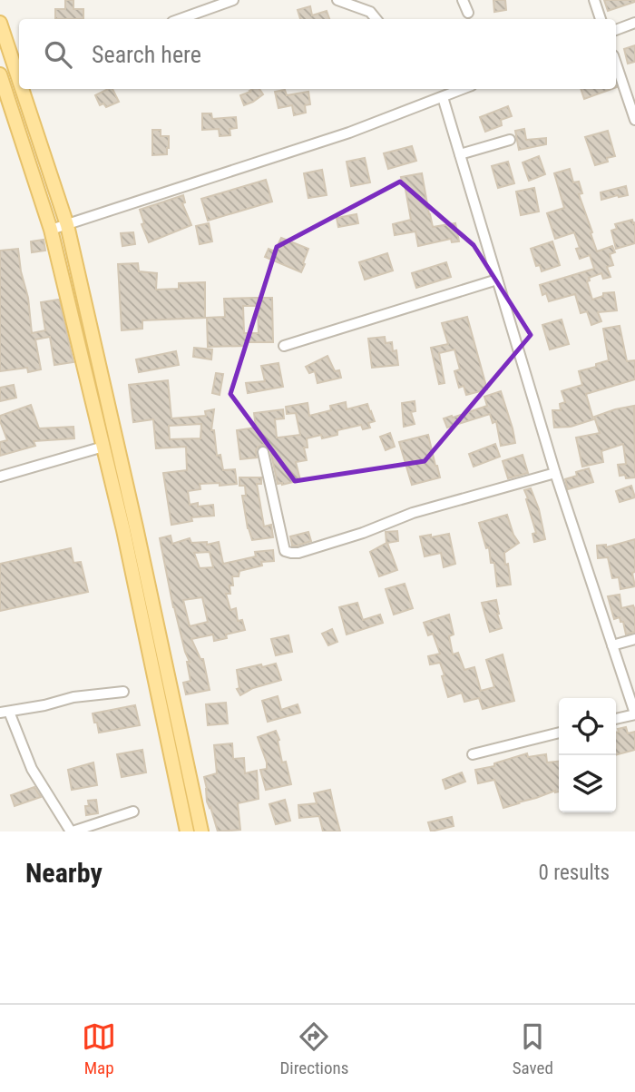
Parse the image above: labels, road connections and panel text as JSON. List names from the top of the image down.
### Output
{
  "page": {
    "search": "Search here",
    "heading": ["Nearby", "0 results"],
    "nav": ["Map", "Directions", "Saved"]
  }
}
